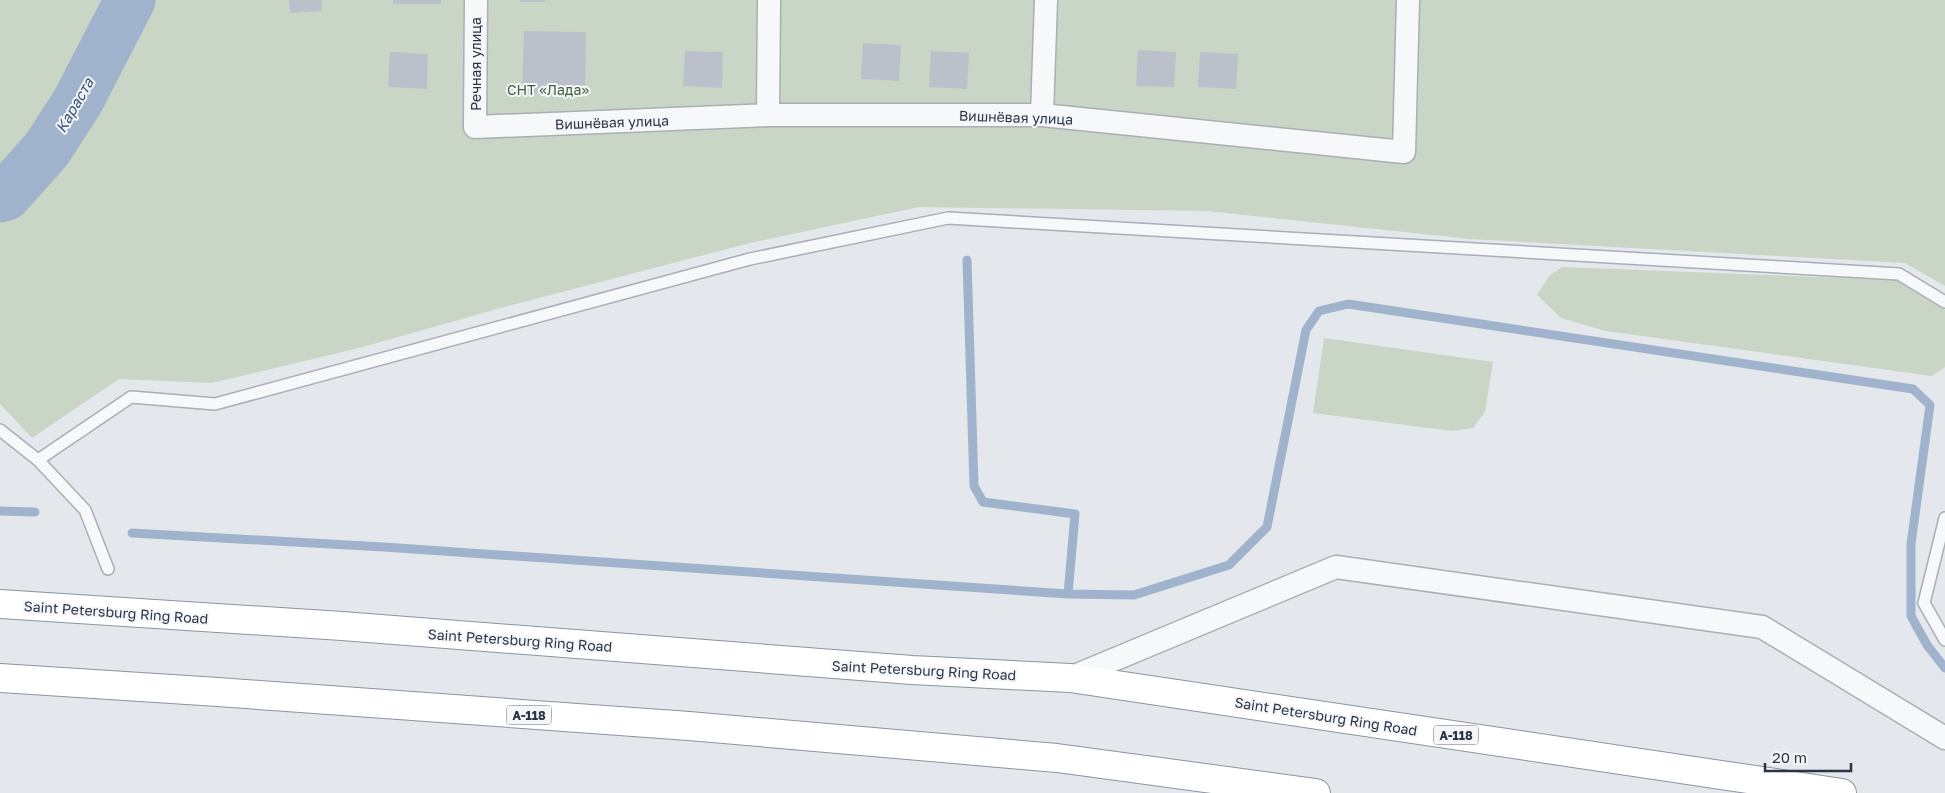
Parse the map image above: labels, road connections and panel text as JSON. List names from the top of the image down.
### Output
{
  "streets": {
    "highway": ["Saint Petersburg Ring Road", "А-118"],
    "street": ["Речная улица", "Вишнёвая улица"]
  },
  "crossings": [
    ["Речная улица", "Вишнёвая улица"]
  ],
  "water": ["Караста"],
  "parks": ["СНТ «Лада»"],
  "scale_bar": "20 m"
}
